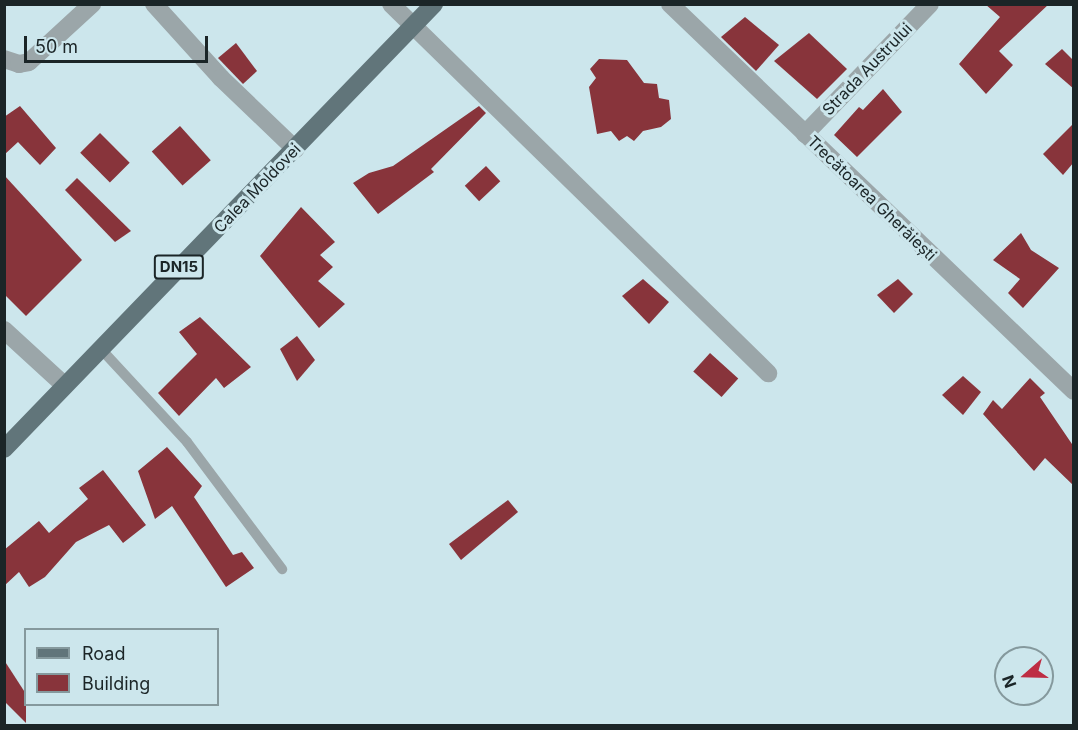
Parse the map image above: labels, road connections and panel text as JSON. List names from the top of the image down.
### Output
{
  "streets": {
    "main road": ["Calea Moldovei", "DN15"],
    "street": ["Strada Austrului", "Trecătoarea Gherăiești"]
  },
  "crossings": [
    ["Strada Austrului", "Trecătoarea Gherăiești"]
  ],
  "legend": ["Road", "Building"],
  "scale_bar": "50 m",
  "north": "left"
}
